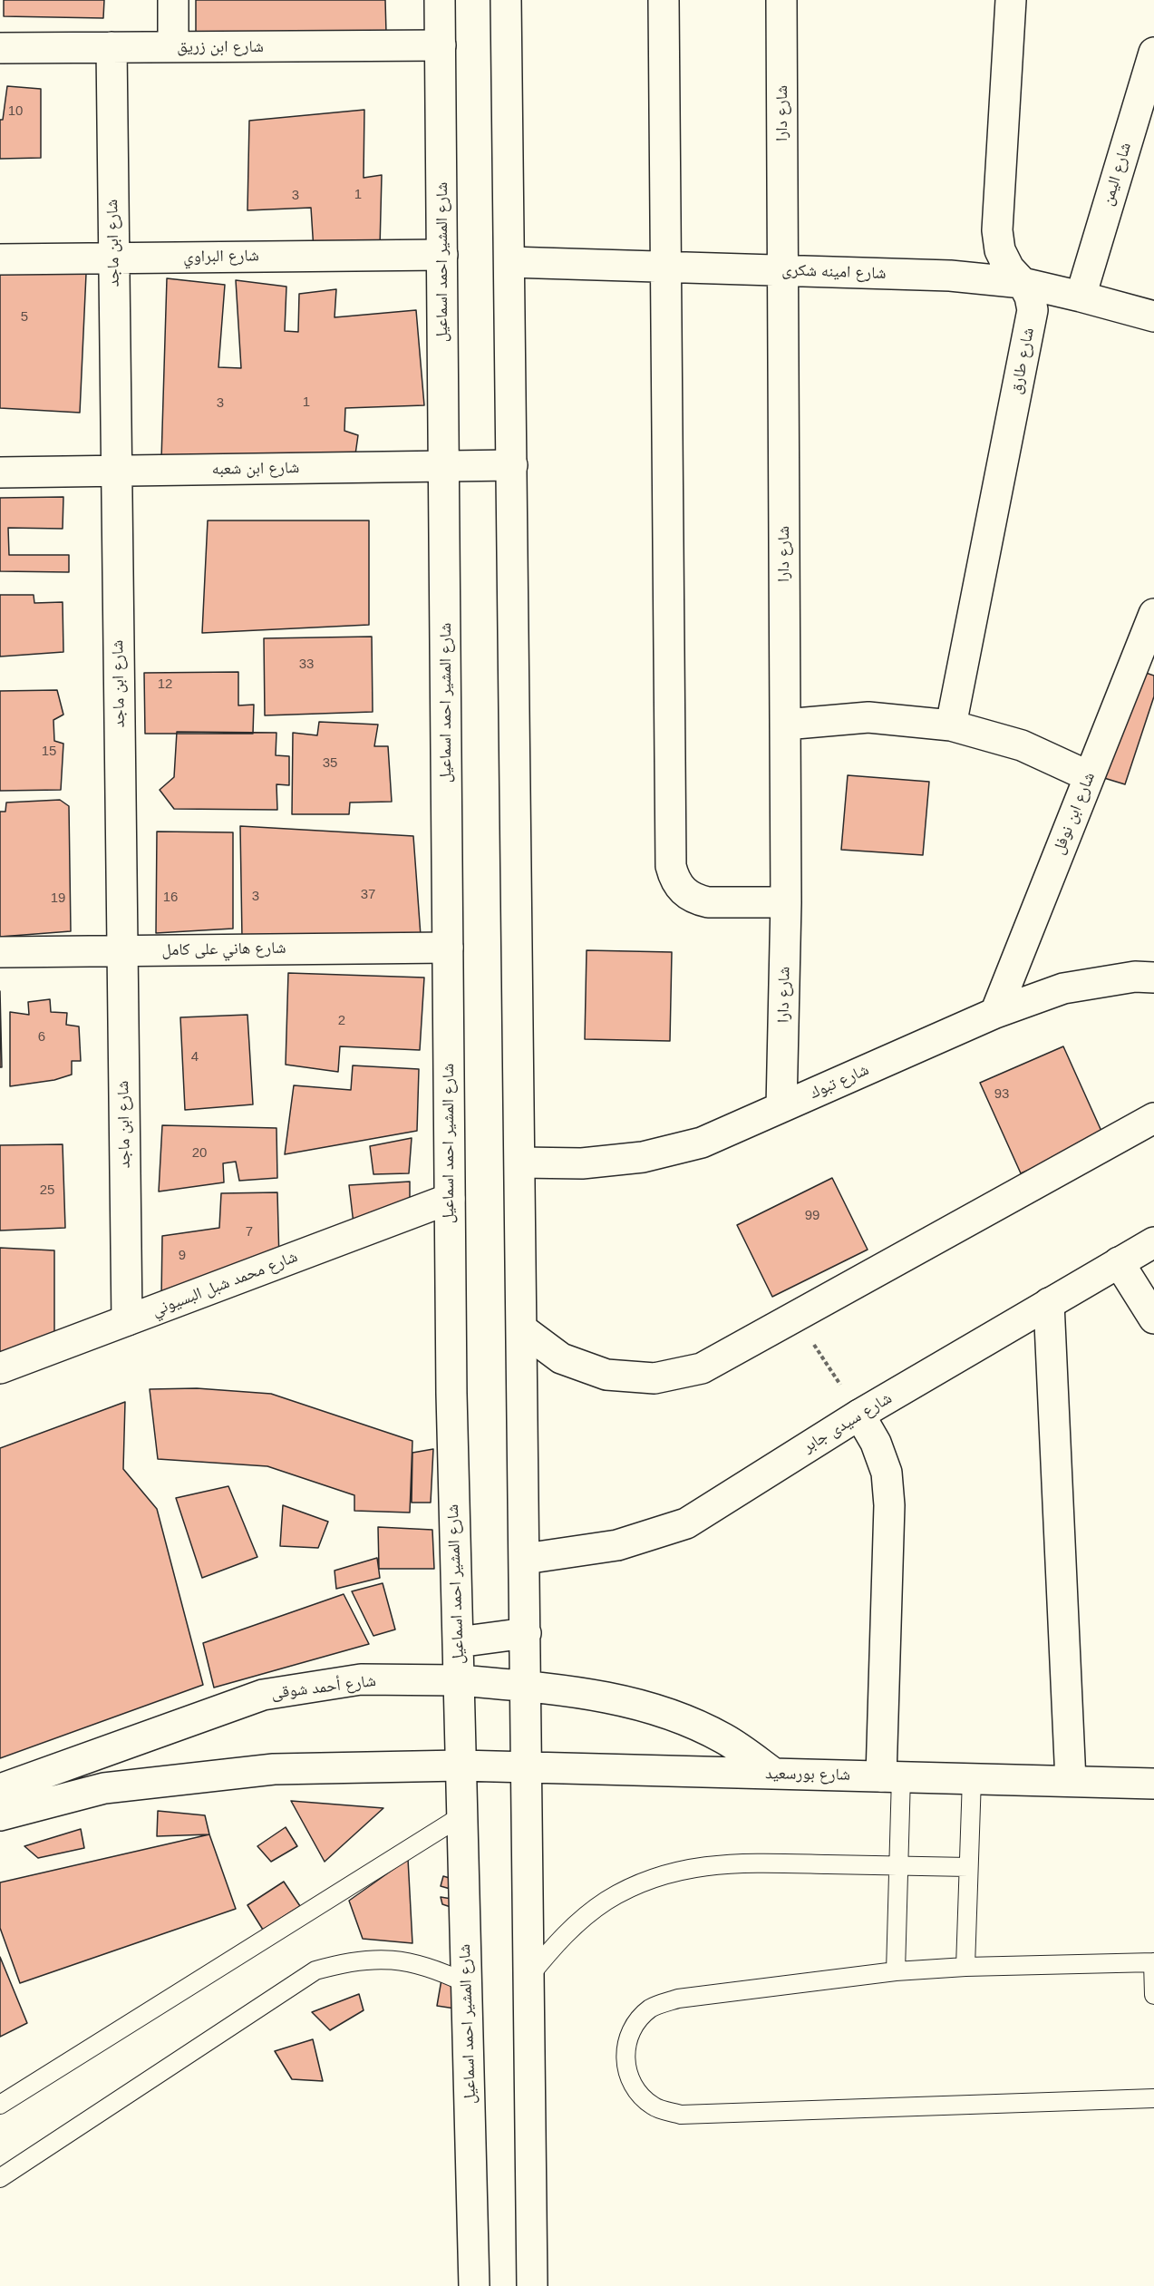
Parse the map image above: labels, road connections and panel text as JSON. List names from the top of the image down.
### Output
{
  "streets": {
    "street": [
      "شارع ابن زريق",
      "شارع دارا",
      "شارع اليمن",
      "شارع ابن ماجد",
      "شارع البراوي",
      "شارع المشير احمد اسماعيل",
      "شارع امينه شكرى",
      "شارع طارق",
      "شارع ابن شعبه",
      "شارع ابن نوفل",
      "شارع هاني على كامل",
      "شارع تبوك",
      "شارع محمد شبل البسيوني",
      "شارع سيدى جابر",
      "شارع أحمد شوقى",
      "شارع بورسعيد"
    ]
  },
  "crossings": [
    ["شارع ابن زريق", "شارع ابن ماجد"],
    ["شارع ابن زريق", "شارع المشير احمد اسماعيل"],
    ["شارع دارا", "شارع امينه شكرى"],
    ["شارع دارا", "شارع تبوك"],
    ["شارع اليمن", "شارع امينه شكرى"],
    ["شارع ابن ماجد", "شارع البراوي"],
    ["شارع ابن ماجد", "شارع ابن شعبه"],
    ["شارع ابن ماجد", "شارع هاني على كامل"],
    ["شارع ابن ماجد", "شارع محمد شبل البسيوني"],
    ["شارع البراوي", "شارع المشير احمد اسماعيل"],
    ["شارع المشير احمد اسماعيل", "شارع ابن شعبه"],
    ["شارع المشير احمد اسماعيل", "شارع هاني على كامل"],
    ["شارع المشير احمد اسماعيل", "شارع محمد شبل البسيوني"],
    ["شارع المشير احمد اسماعيل", "شارع أحمد شوقى"],
    ["شارع المشير احمد اسماعيل", "شارع بورسعيد"],
    ["شارع امينه شكرى", "شارع طارق"],
    ["شارع ابن نوفل", "شارع تبوك"],
    ["شارع أحمد شوقى", "شارع بورسعيد"]
  ],
  "house_numbers": [
    "10",
    "1",
    "3",
    "5",
    "1",
    "3",
    "33",
    "12",
    "15",
    "35",
    "37",
    "3",
    "16",
    "19",
    "2",
    "6",
    "4",
    "93",
    "20",
    "25",
    "99",
    "7",
    "9"
  ]
}
